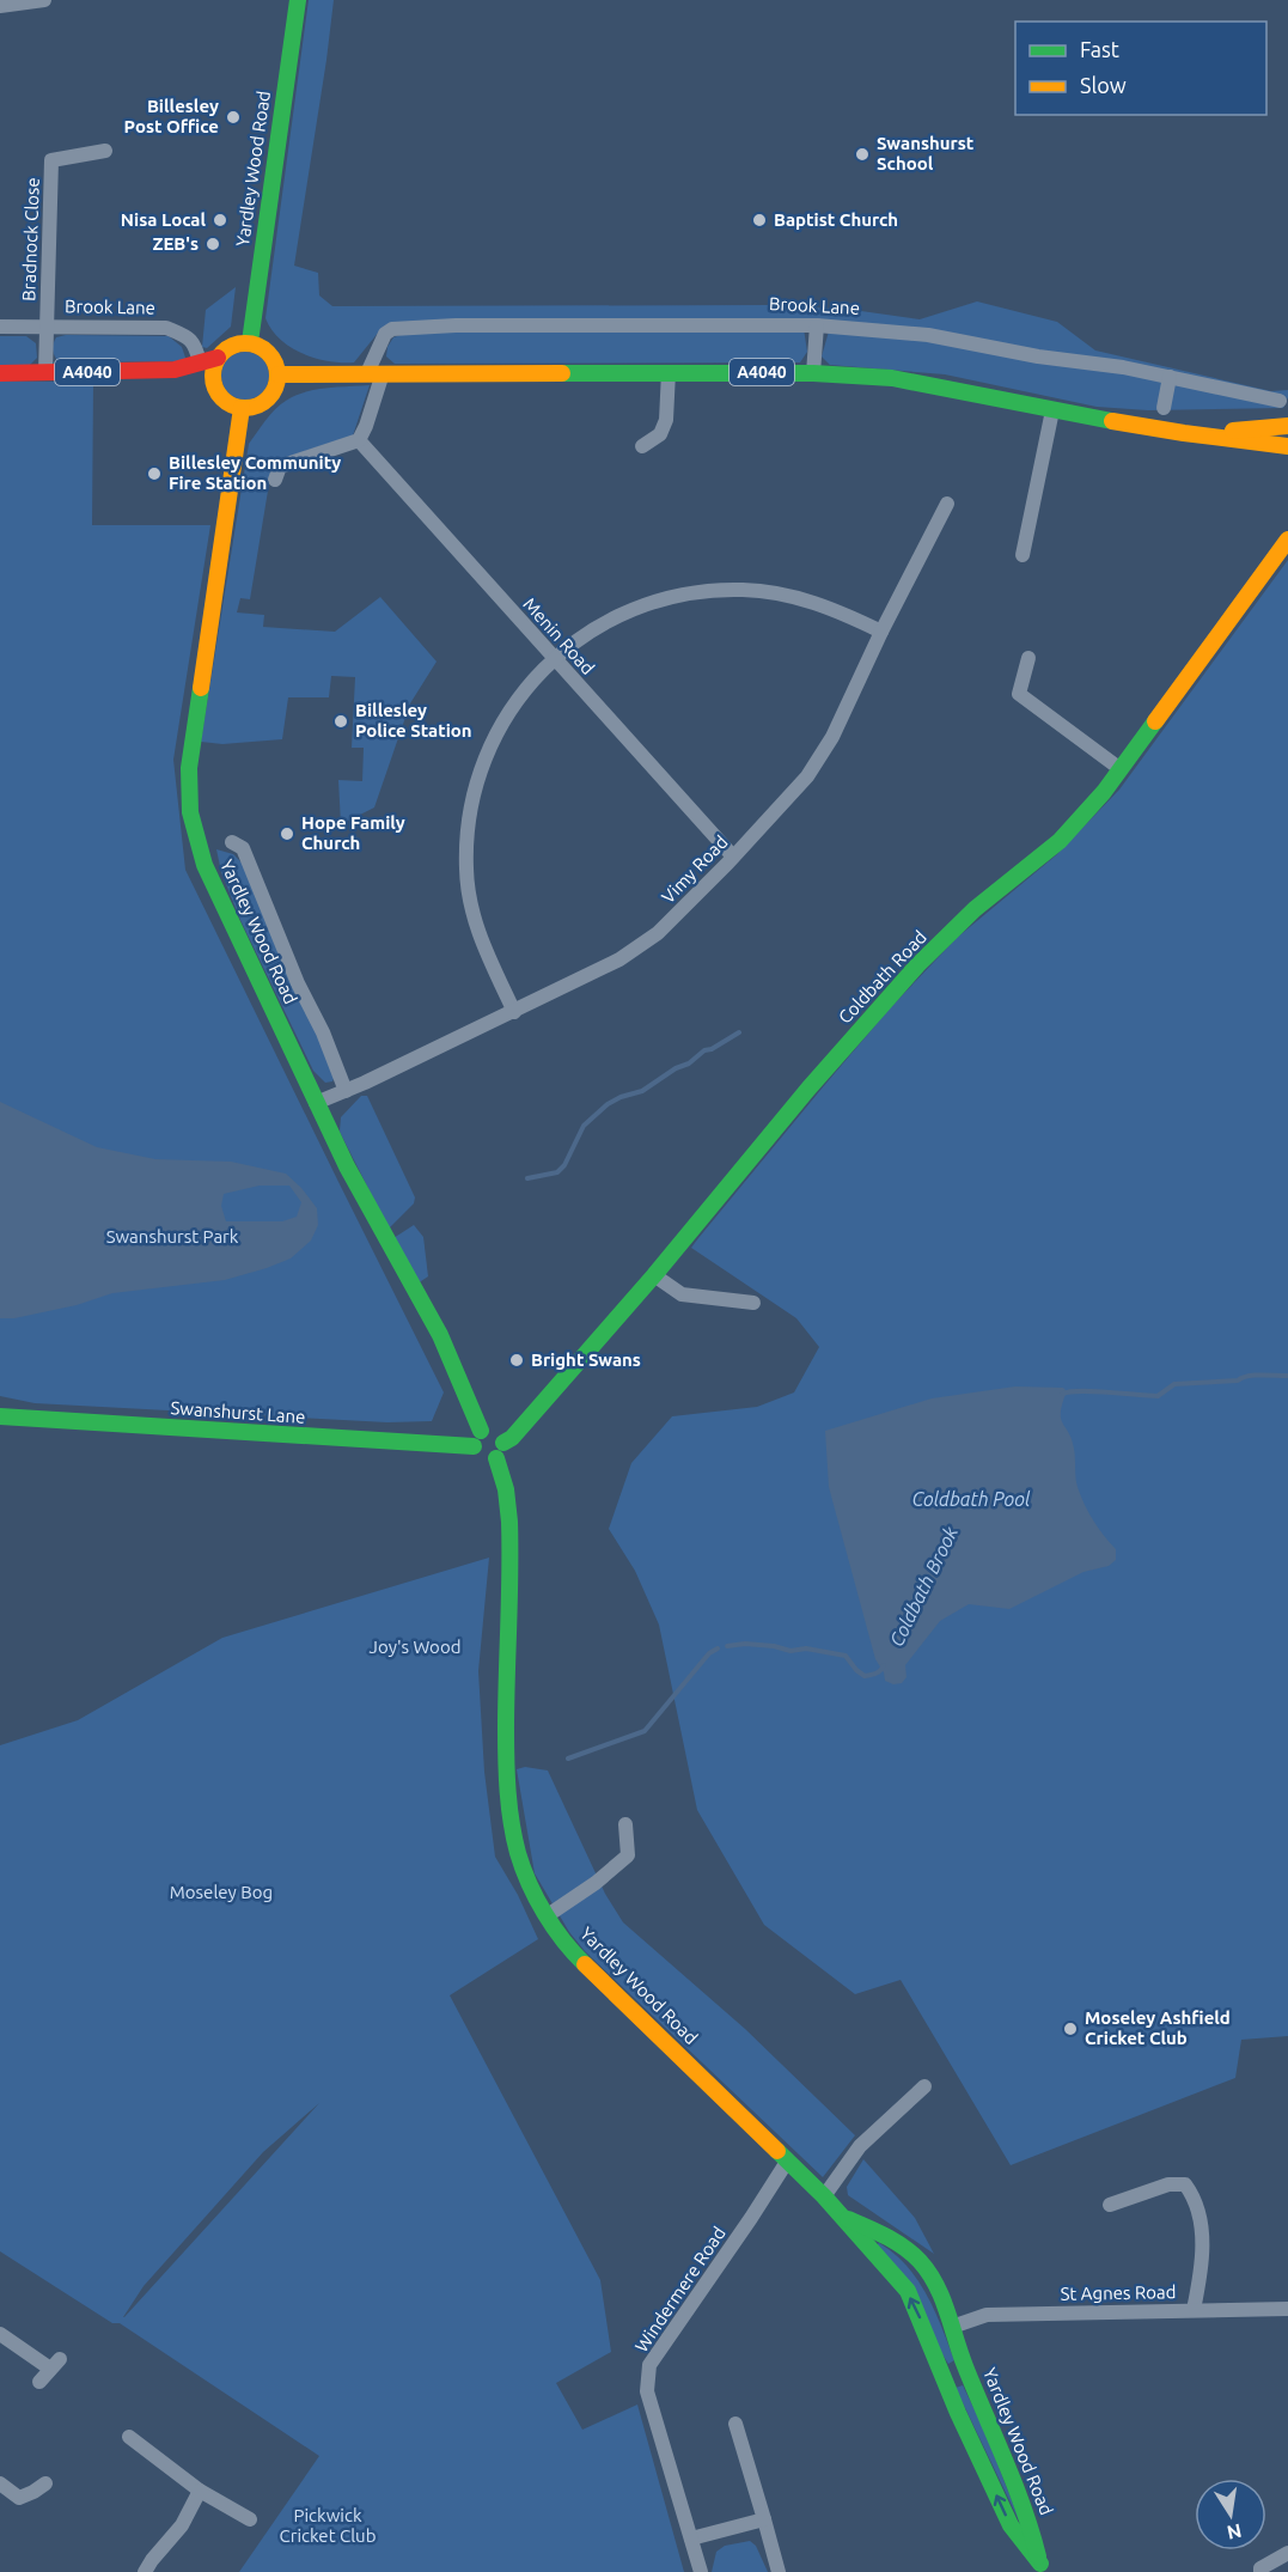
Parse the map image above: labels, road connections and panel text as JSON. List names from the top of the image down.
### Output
{
  "streets": {
    "main road": [
      "Yardley Wood Road",
      "A4040",
      "Coldbath Road",
      "Swanshurst Lane"
    ],
    "street": [
      "Bradnock Close",
      "Brook Lane",
      "Menin Road",
      "Vimy Road",
      "Windermere Road",
      "St Agnes Road"
    ]
  },
  "crossings": [
    ["Yardley Wood Road", "A4040"],
    ["Yardley Wood Road", "Vimy Road"],
    ["Yardley Wood Road", "Coldbath Road"],
    ["Yardley Wood Road", "Swanshurst Lane"],
    ["Yardley Wood Road", "Windermere Road"],
    ["Yardley Wood Road", "St Agnes Road"],
    ["Bradnock Close", "Brook Lane"],
    ["Bradnock Close", "A4040"],
    ["Brook Lane", "A4040"],
    ["Menin Road", "Vimy Road"],
    ["Coldbath Road", "Swanshurst Lane"]
  ],
  "water": ["Coldbath Pool", "Coldbath Brook"],
  "parks": [
    "Swanshurst Park",
    "Joy's Wood",
    "Moseley Bog",
    "Pickwick Cricket Club"
  ],
  "places": [
    "Billesley Post Office",
    "Swanshurst School",
    "Nisa Local",
    "Baptist Church",
    "ZEB's",
    "Billesley Community Fire Station",
    "Billesley Police Station",
    "Hope Family Church",
    "Bright Swans",
    "Moseley Ashfield Cricket Club"
  ],
  "legend": ["Fast", "Slow"],
  "north": "bottom"
}
